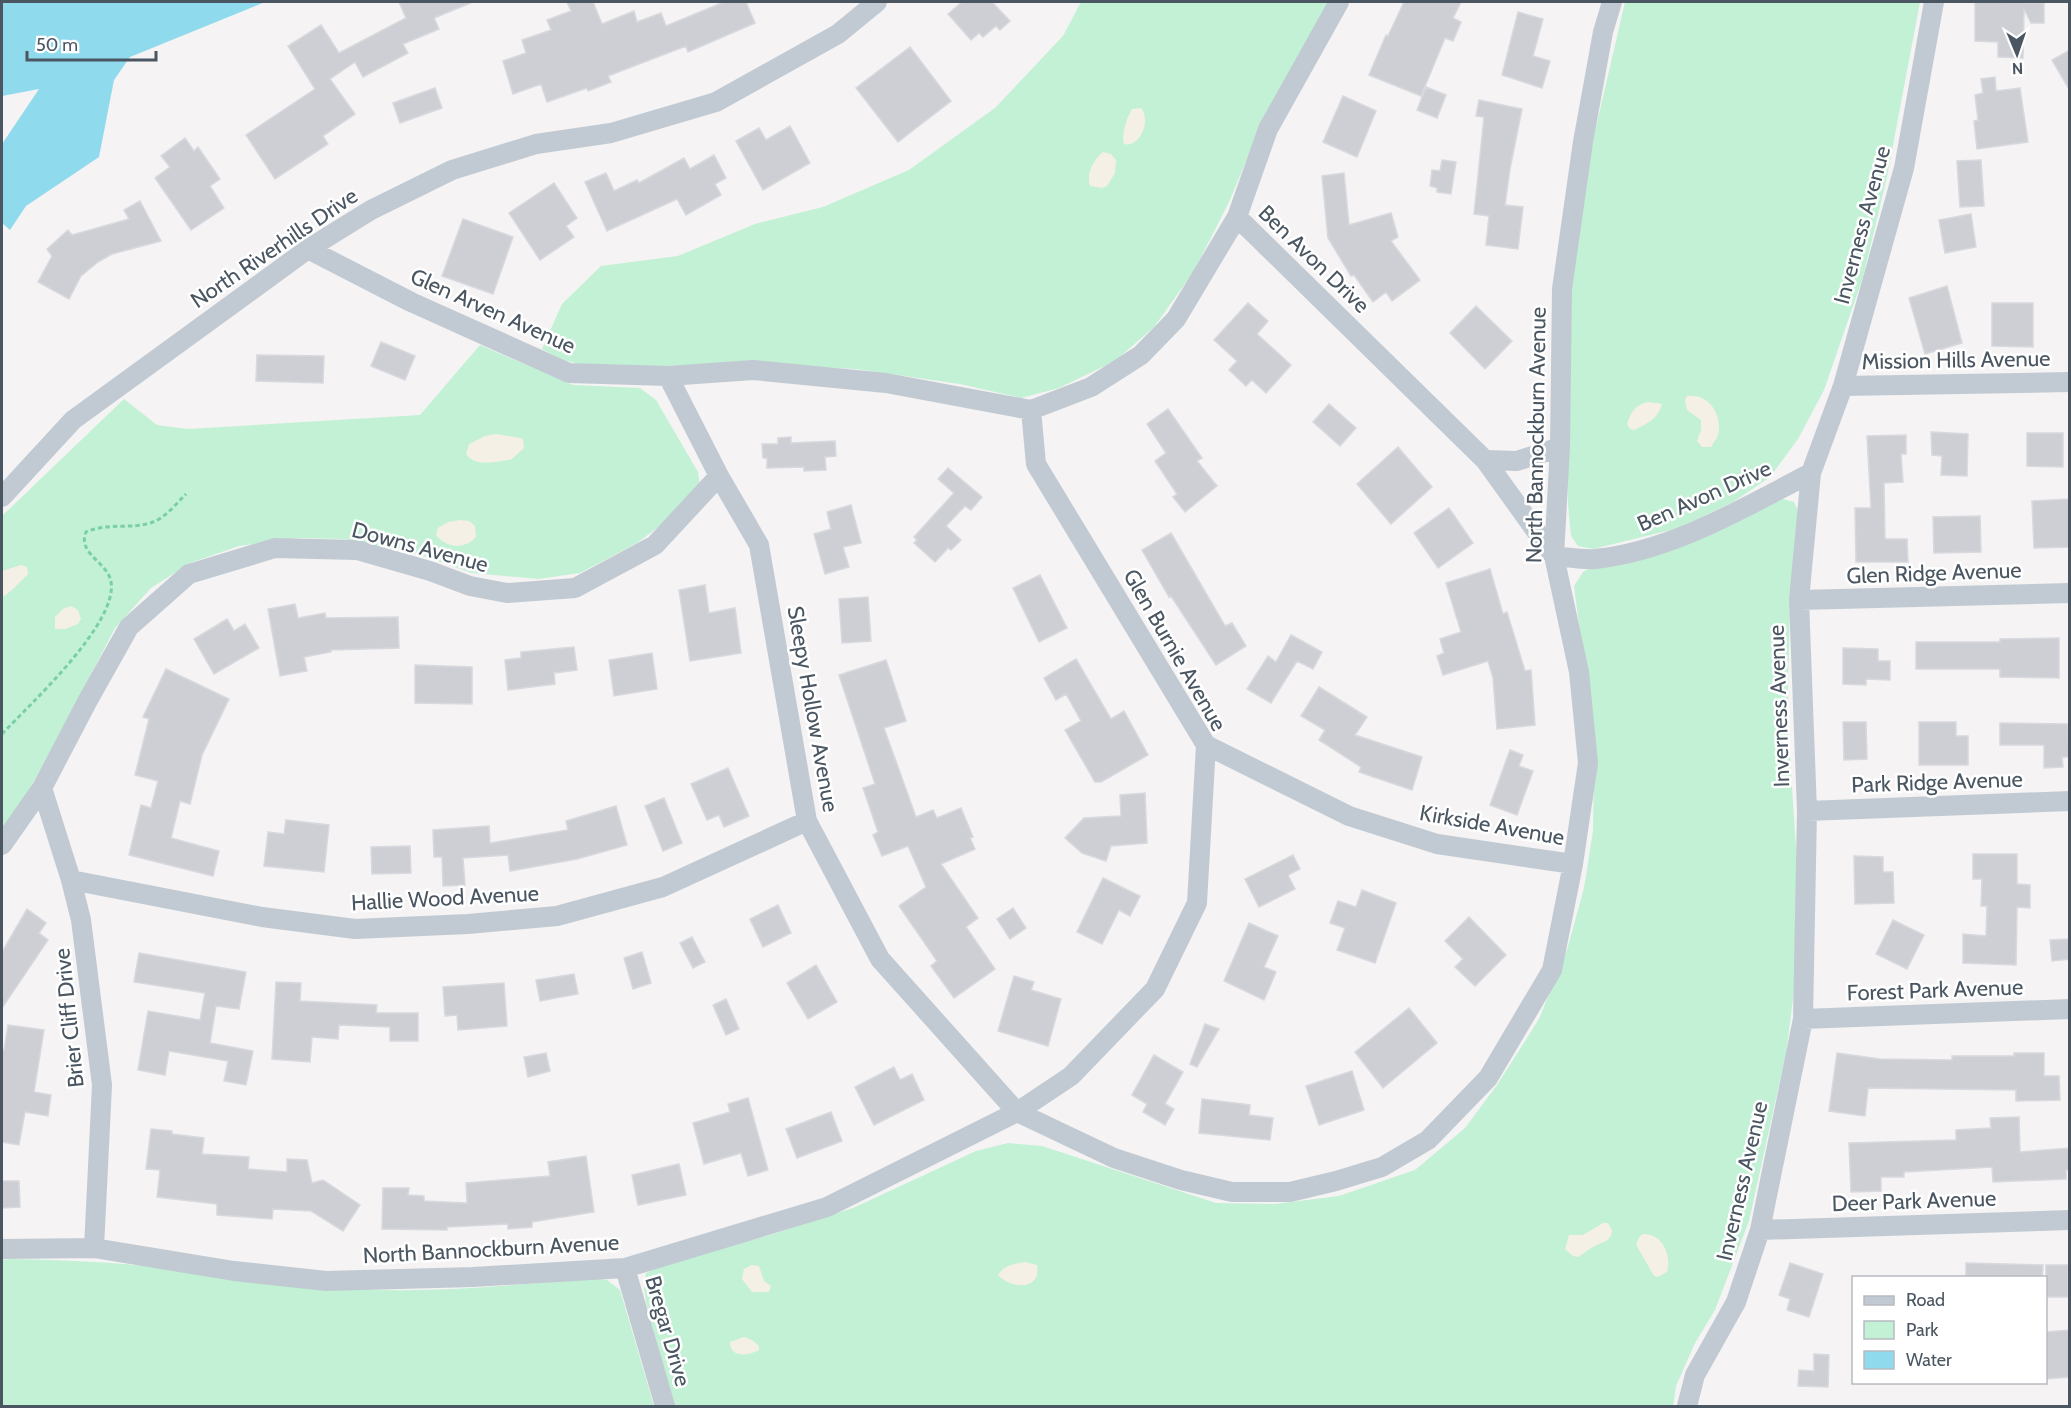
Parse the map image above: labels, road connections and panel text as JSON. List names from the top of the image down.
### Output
{
  "streets": {
    "street": [
      "Inverness Avenue",
      "North Riverhills Drive",
      "Ben Avon Drive",
      "Glen Arven Avenue",
      "Mission Hills Avenue",
      "North Bannockburn Avenue",
      "Downs Avenue",
      "Glen Ridge Avenue",
      "Glen Burnie Avenue",
      "Sleepy Hollow Avenue",
      "Park Ridge Avenue",
      "Kirkside Avenue",
      "Hallie Wood Avenue",
      "Forest Park Avenue",
      "Brier Cliff Drive",
      "Deer Park Avenue",
      "Bregar Drive"
    ]
  },
  "crossings": [
    ["Inverness Avenue", "Ben Avon Drive"],
    ["Inverness Avenue", "Mission Hills Avenue"],
    ["Inverness Avenue", "Glen Ridge Avenue"],
    ["Inverness Avenue", "Park Ridge Avenue"],
    ["Inverness Avenue", "Forest Park Avenue"],
    ["Inverness Avenue", "Deer Park Avenue"],
    ["North Riverhills Drive", "Glen Arven Avenue"],
    ["Ben Avon Drive", "North Bannockburn Avenue"],
    ["Glen Arven Avenue", "Glen Burnie Avenue"],
    ["Glen Arven Avenue", "Sleepy Hollow Avenue"],
    ["North Bannockburn Avenue", "Glen Burnie Avenue"],
    ["North Bannockburn Avenue", "Sleepy Hollow Avenue"],
    ["North Bannockburn Avenue", "Kirkside Avenue"],
    ["North Bannockburn Avenue", "Brier Cliff Drive"],
    ["North Bannockburn Avenue", "Bregar Drive"],
    ["Downs Avenue", "Sleepy Hollow Avenue"],
    ["Downs Avenue", "Brier Cliff Drive"],
    ["Glen Burnie Avenue", "Sleepy Hollow Avenue"],
    ["Glen Burnie Avenue", "Kirkside Avenue"],
    ["Sleepy Hollow Avenue", "Hallie Wood Avenue"],
    ["Hallie Wood Avenue", "Brier Cliff Drive"]
  ],
  "legend": ["Road", "Park", "Water"],
  "scale_bar": "50 m",
  "north": "bottom"
}
